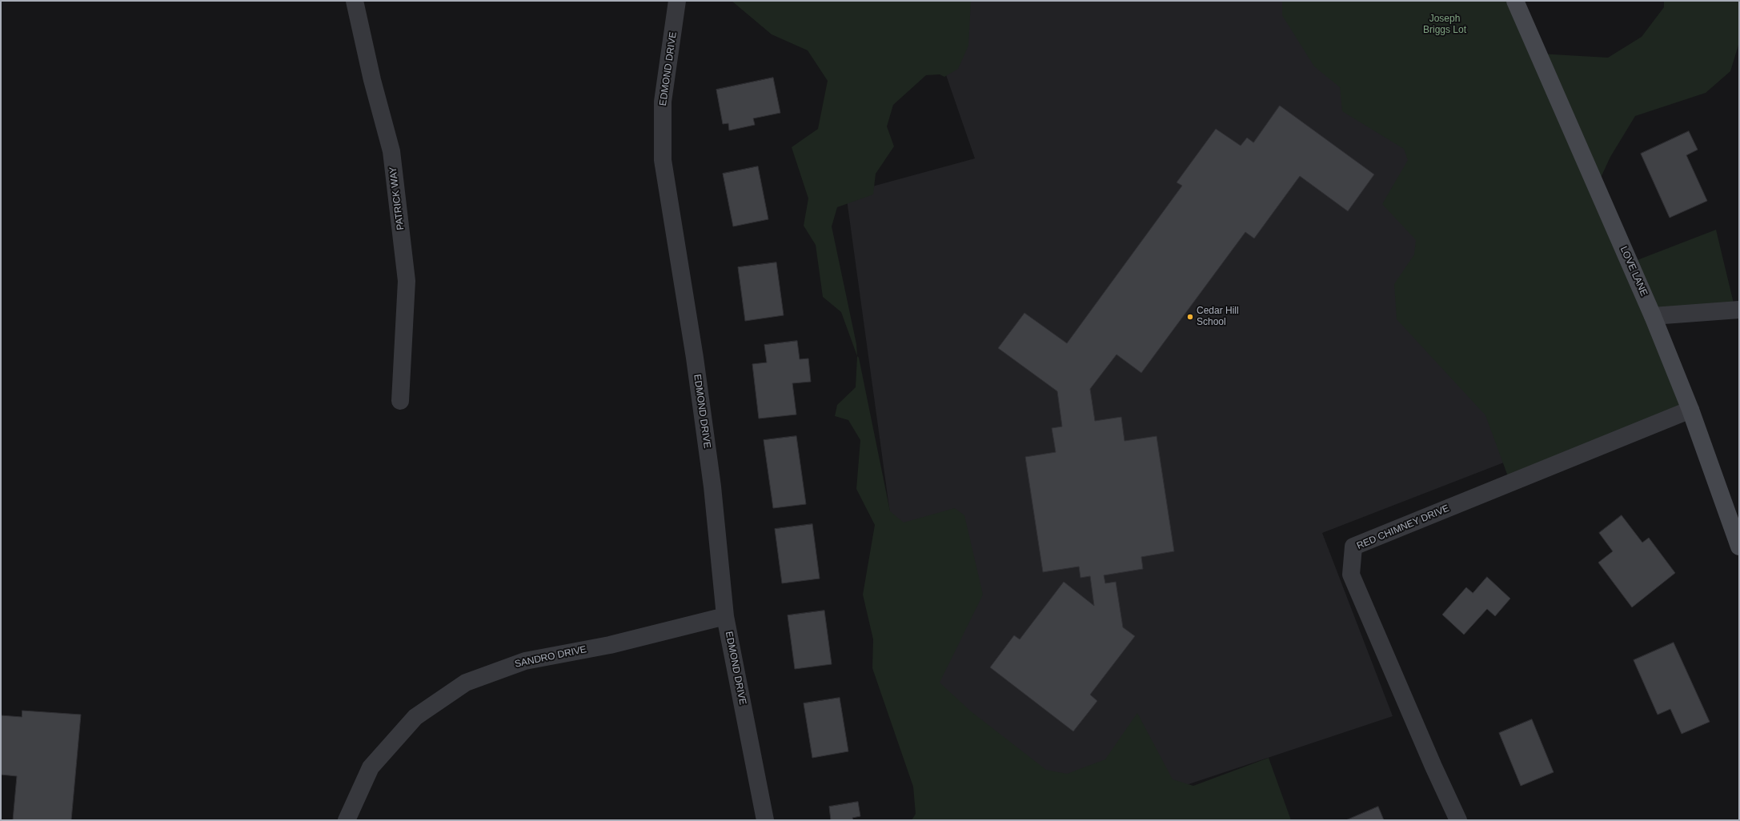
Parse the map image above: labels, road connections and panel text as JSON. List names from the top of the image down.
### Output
{
  "streets": {
    "street": [
      "EDMOND DRIVE",
      "PATRICK WAY",
      "LOVE LANE",
      "RED CHIMNEY DRIVE",
      "SANDRO DRIVE"
    ]
  },
  "crossings": [
    ["EDMOND DRIVE", "SANDRO DRIVE"],
    ["LOVE LANE", "RED CHIMNEY DRIVE"]
  ],
  "parks": ["Joseph Briggs Lot"],
  "places": ["Cedar Hill School"]
}
